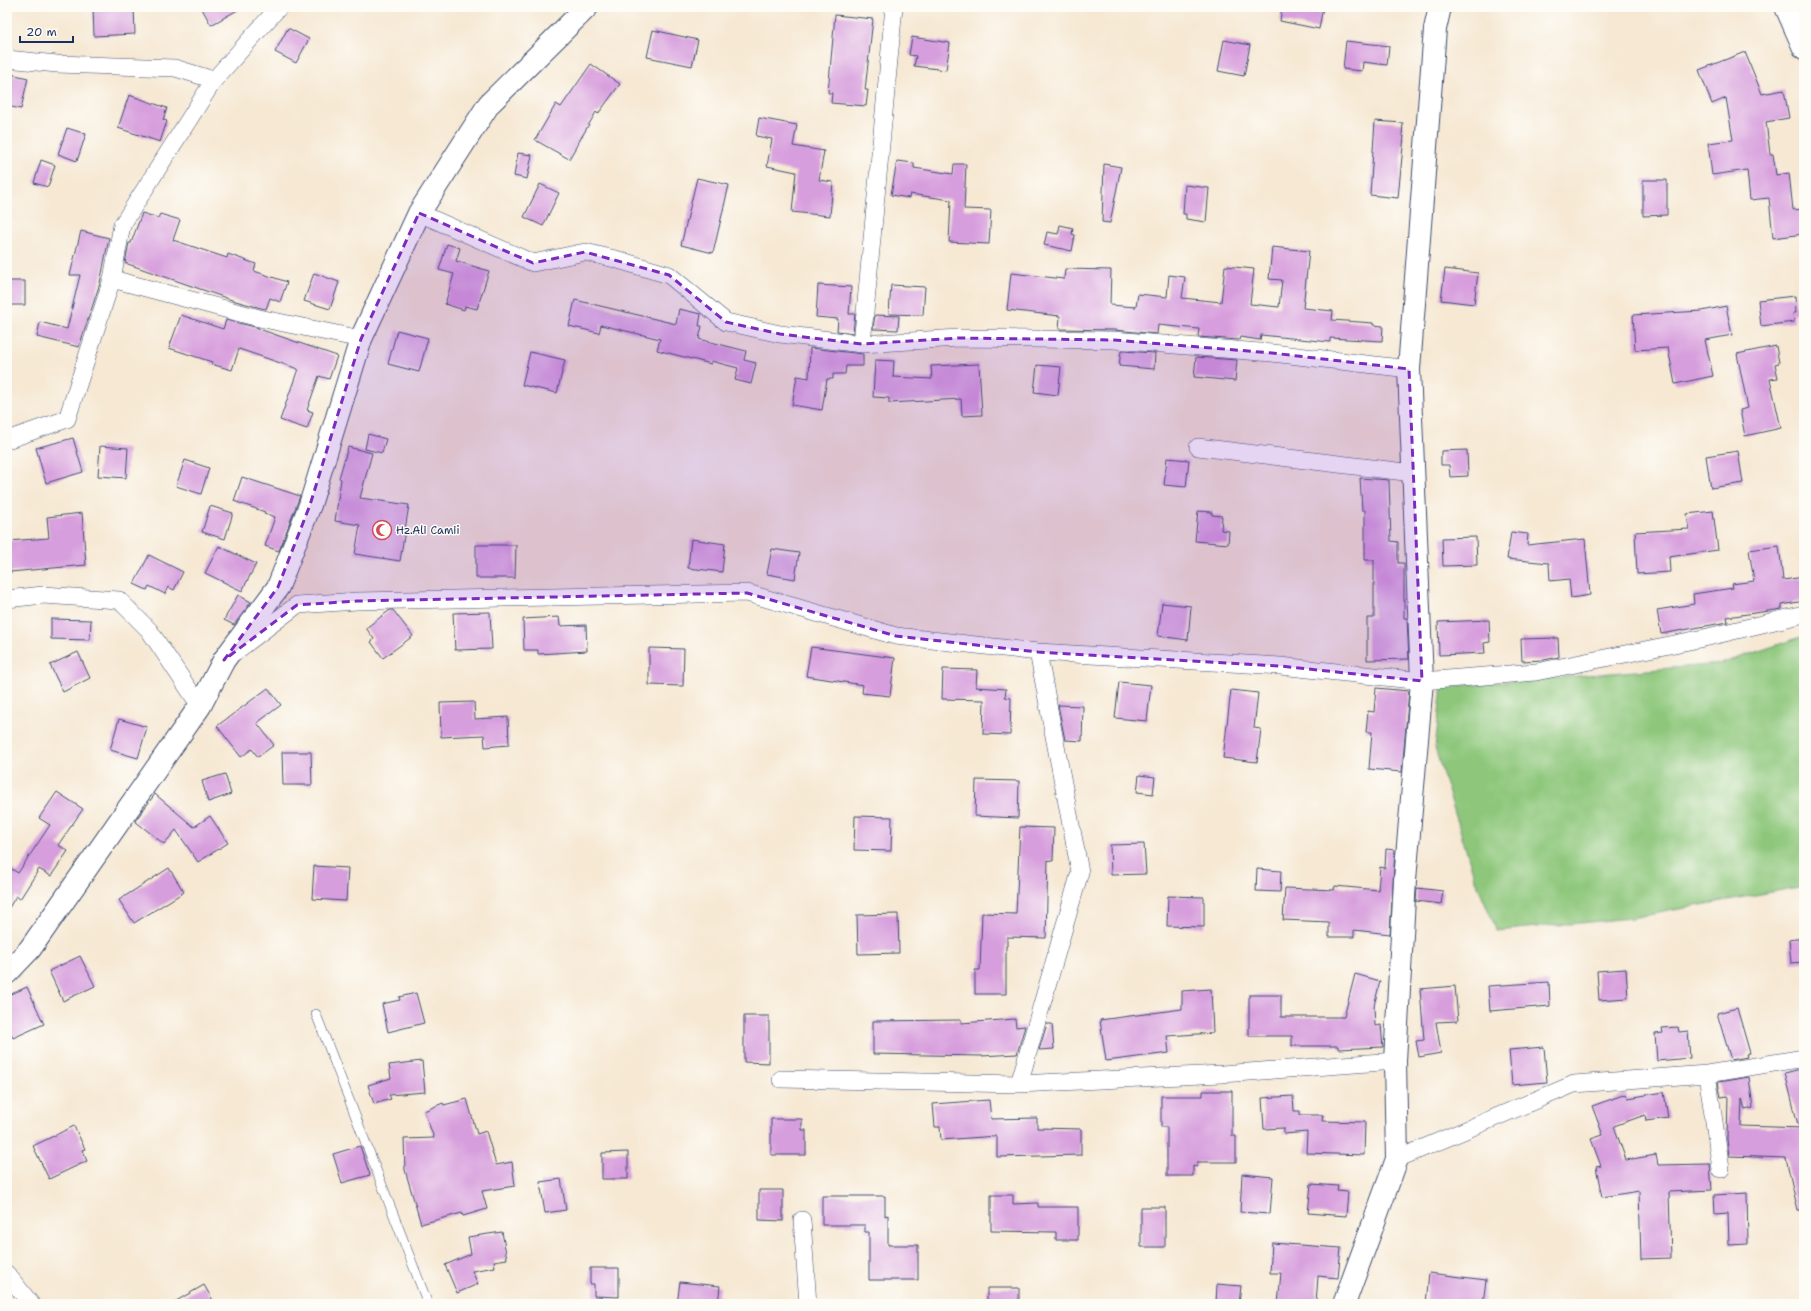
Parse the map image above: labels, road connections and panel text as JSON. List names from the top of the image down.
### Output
{
  "places": {
    "mosque": ["Hz.Ali Camii"]
  },
  "scale_bar": "20 m"
}
